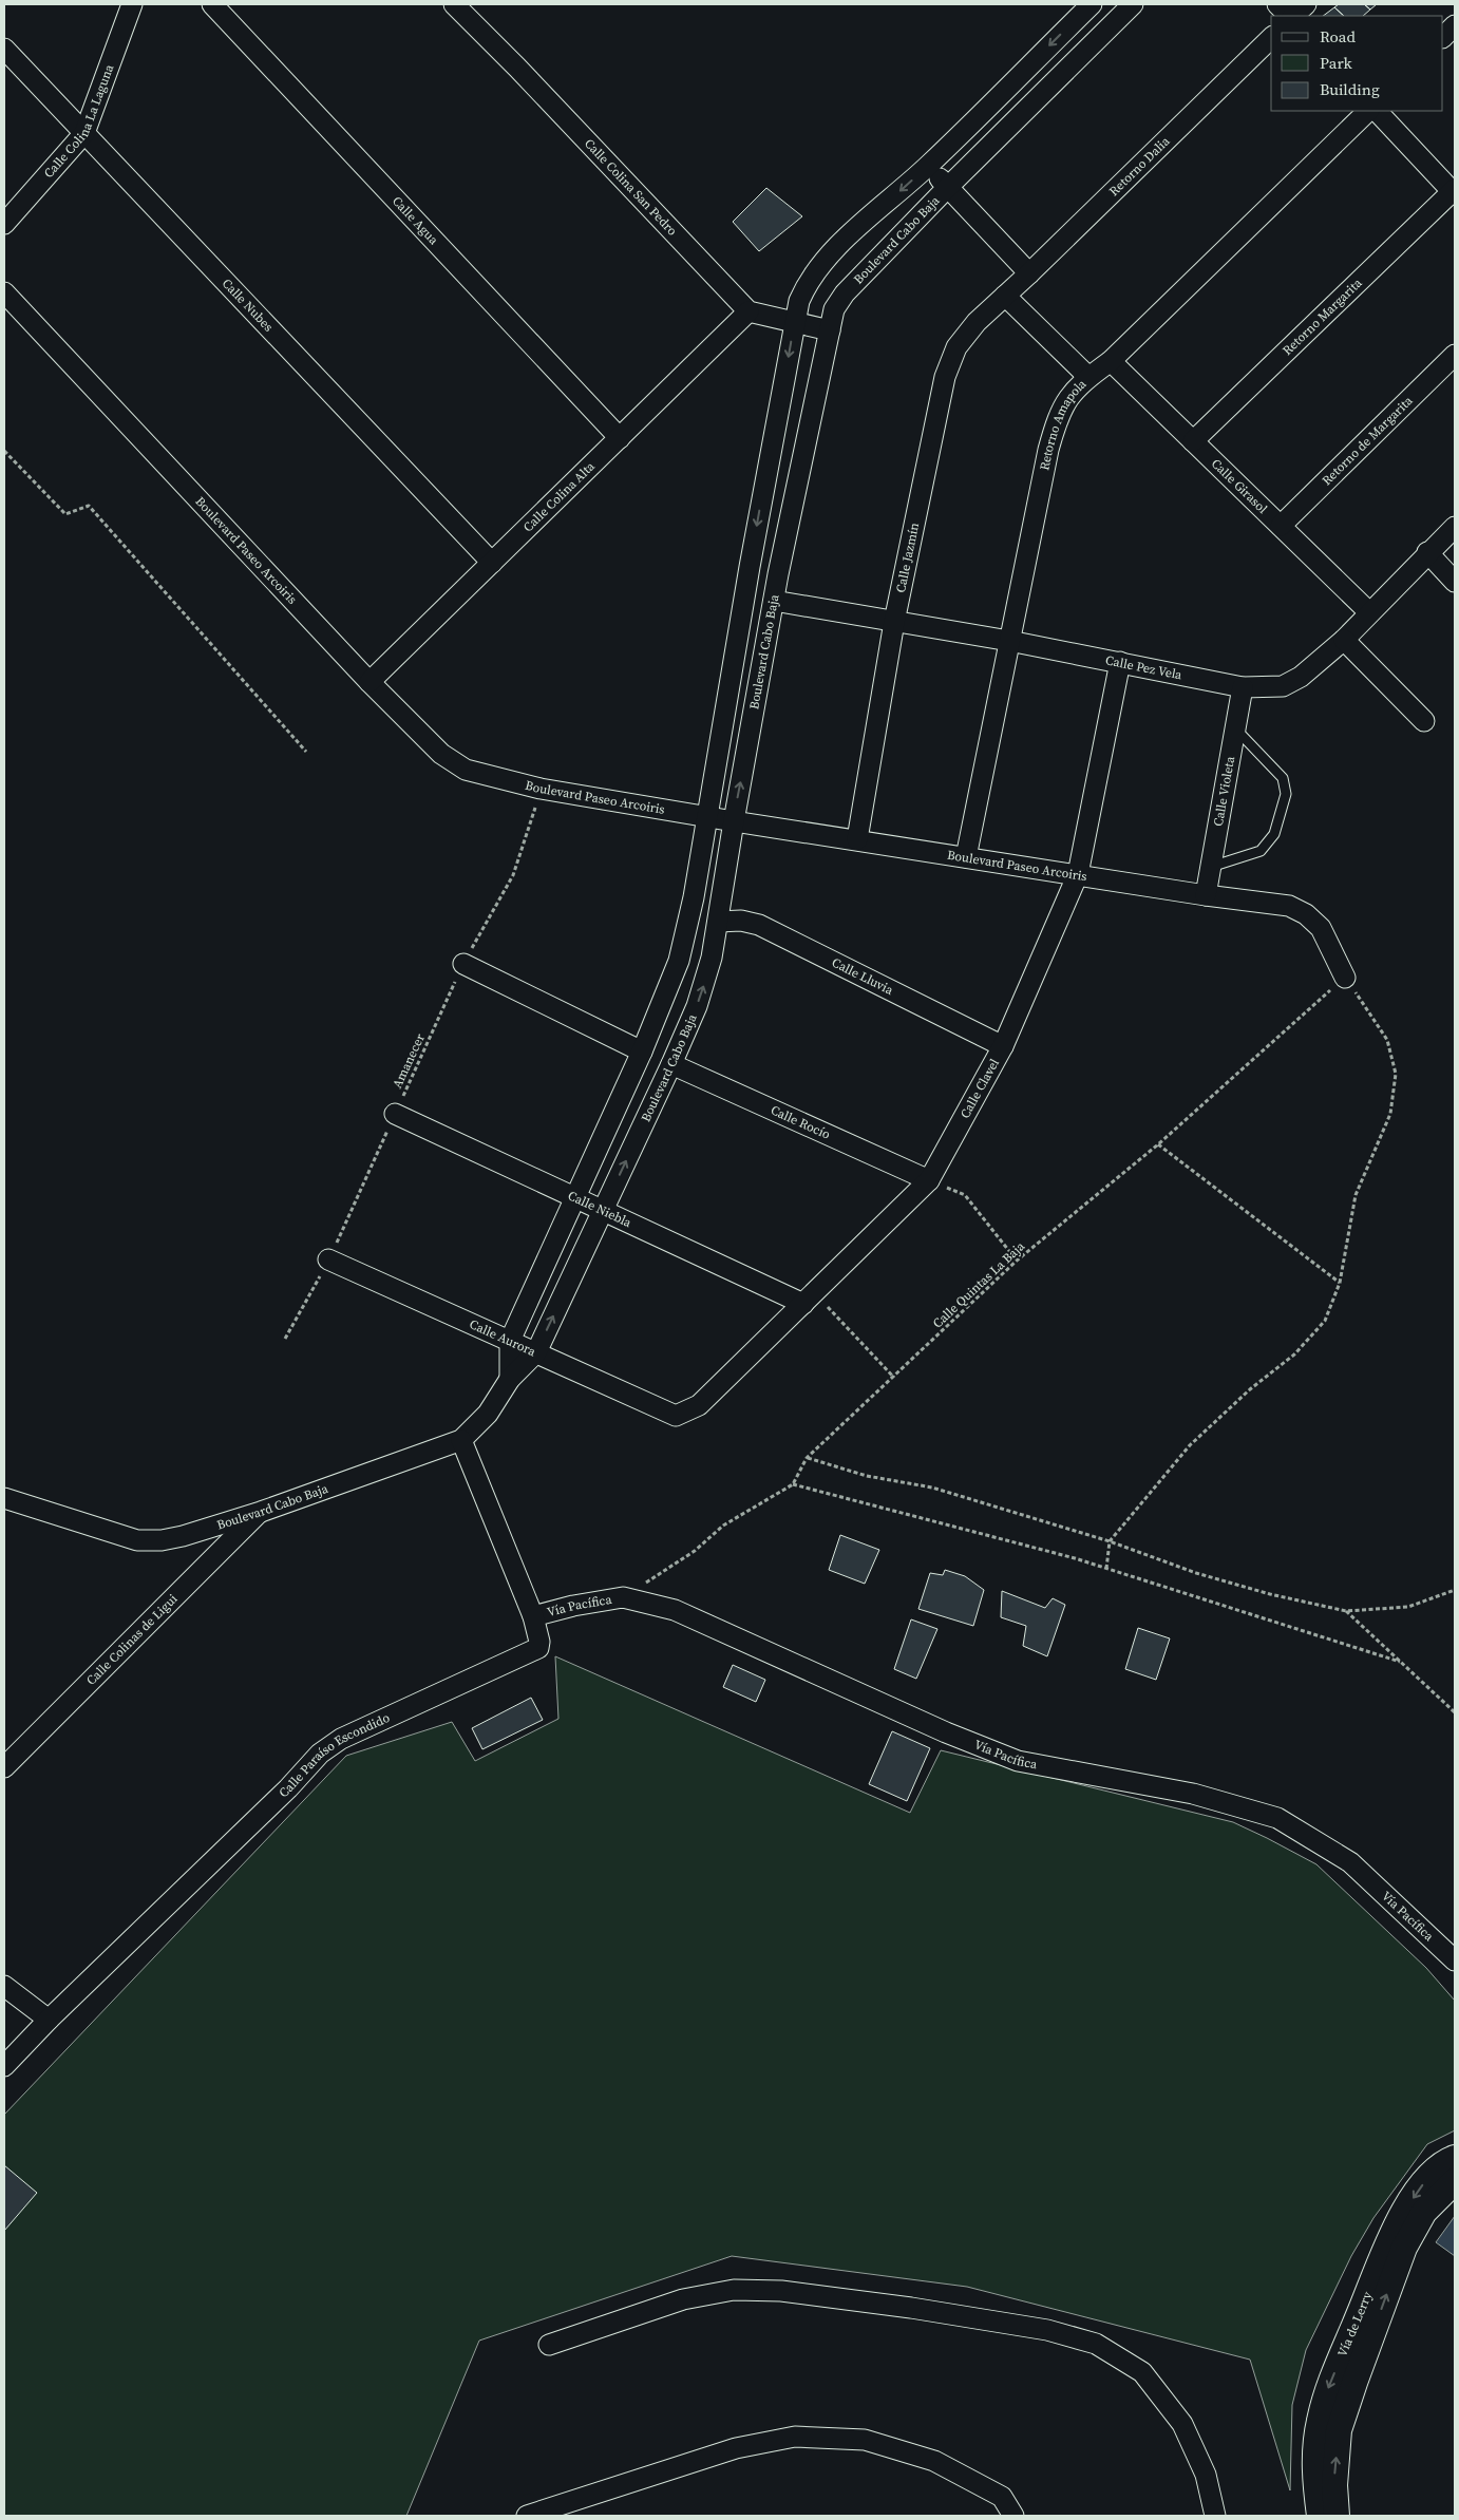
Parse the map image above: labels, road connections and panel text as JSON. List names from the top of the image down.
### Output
{
  "streets": {
    "street": [
      "Calle Colina La Laguna",
      "Retorno Dalia",
      "Calle Colina San Pedro",
      "Calle Agua",
      "Boulevard Cabo Baja",
      "Calle Nubes",
      "Retorno Margarita",
      "Retorno Amapola",
      "Retorno de Margarita",
      "Calle Girasol",
      "Calle Colina Alta",
      "Boulevard Paseo Arcoiris",
      "Calle Jazmín",
      "Calle Pez Vela",
      "Calle Violeta",
      "Calle Lluvia",
      "Calle Clavel",
      "Calle Rocío",
      "Calle Niebla",
      "Calle Aurora",
      "Vía Pacífica",
      "Calle Colinas de Ligui",
      "Calle Paraíso Escondido",
      "Vía de Lerry"
    ],
    "path": ["Amanecer", "Calle Quintas La Baja"]
  },
  "crossings": [
    ["Calle Colina La Laguna", "Calle Nubes"],
    ["Retorno Dalia", "Calle Jazmín"],
    ["Calle Colina San Pedro", "Calle Colina Alta"],
    ["Calle Agua", "Calle Colina Alta"],
    ["Boulevard Cabo Baja", "Boulevard Paseo Arcoiris"],
    ["Boulevard Cabo Baja", "Calle Pez Vela"],
    ["Boulevard Cabo Baja", "Calle Lluvia"],
    ["Boulevard Cabo Baja", "Calle Rocío"],
    ["Boulevard Cabo Baja", "Calle Niebla"],
    ["Boulevard Cabo Baja", "Calle Aurora"],
    ["Boulevard Cabo Baja", "Calle Colinas de Ligui"],
    ["Boulevard Cabo Baja", "Calle Paraíso Escondido"],
    ["Calle Nubes", "Calle Colina Alta"],
    ["Retorno Margarita", "Calle Girasol"],
    ["Retorno Amapola", "Calle Girasol"],
    ["Retorno Amapola", "Boulevard Paseo Arcoiris"],
    ["Retorno Amapola", "Calle Pez Vela"],
    ["Retorno de Margarita", "Calle Girasol"],
    ["Calle Girasol", "Calle Pez Vela"],
    ["Calle Colina Alta", "Boulevard Paseo Arcoiris"],
    ["Boulevard Paseo Arcoiris", "Calle Jazmín"],
    ["Boulevard Paseo Arcoiris", "Calle Violeta"],
    ["Boulevard Paseo Arcoiris", "Amanecer"],
    ["Boulevard Paseo Arcoiris", "Calle Clavel"],
    ["Boulevard Paseo Arcoiris", "Calle Quintas La Baja"],
    ["Calle Jazmín", "Calle Pez Vela"],
    ["Calle Pez Vela", "Calle Violeta"],
    ["Calle Pez Vela", "Calle Clavel"],
    ["Calle Lluvia", "Calle Clavel"],
    ["Amanecer", "Calle Niebla"],
    ["Amanecer", "Calle Aurora"],
    ["Calle Clavel", "Calle Rocío"],
    ["Calle Clavel", "Calle Niebla"],
    ["Calle Clavel", "Calle Aurora"],
    ["Vía Pacífica", "Calle Paraíso Escondido"]
  ],
  "legend": ["Road", "Park", "Building"]
}
